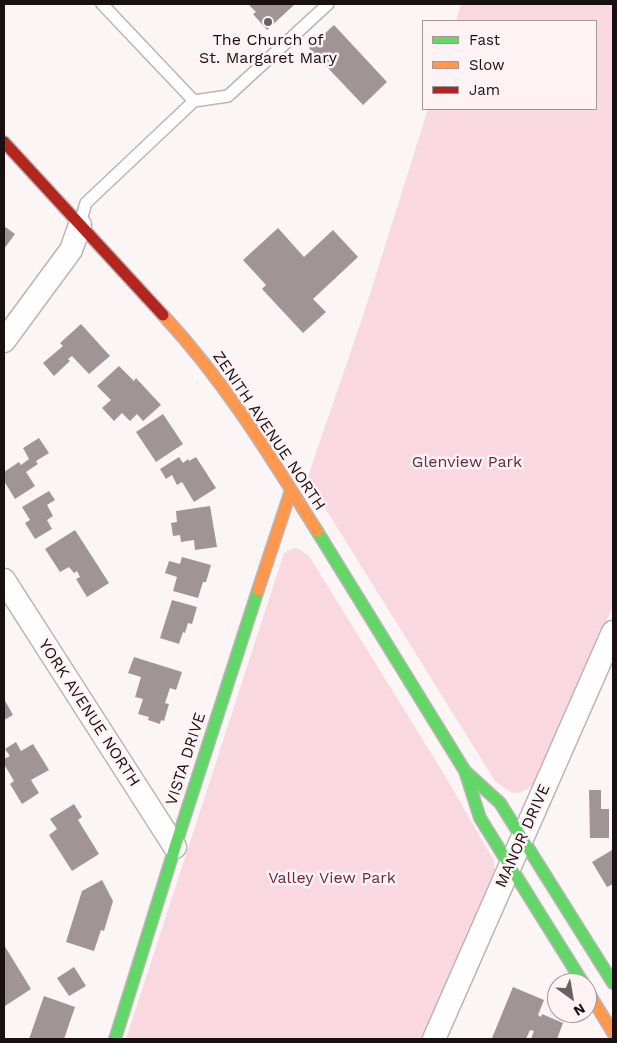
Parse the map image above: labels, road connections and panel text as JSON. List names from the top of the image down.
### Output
{
  "streets": {
    "street": [
      "ZENITH AVENUE NORTH",
      "YORK AVENUE NORTH",
      "VISTA DRIVE",
      "MANOR DRIVE"
    ]
  },
  "crossings": [
    ["ZENITH AVENUE NORTH", "VISTA DRIVE"],
    ["ZENITH AVENUE NORTH", "MANOR DRIVE"],
    ["YORK AVENUE NORTH", "VISTA DRIVE"]
  ],
  "parks": ["Glenview Park", "Valley View Park"],
  "places": ["The Church of St. Margaret Mary"],
  "legend": ["Fast", "Slow", "Jam"],
  "north": "bottom right"
}
